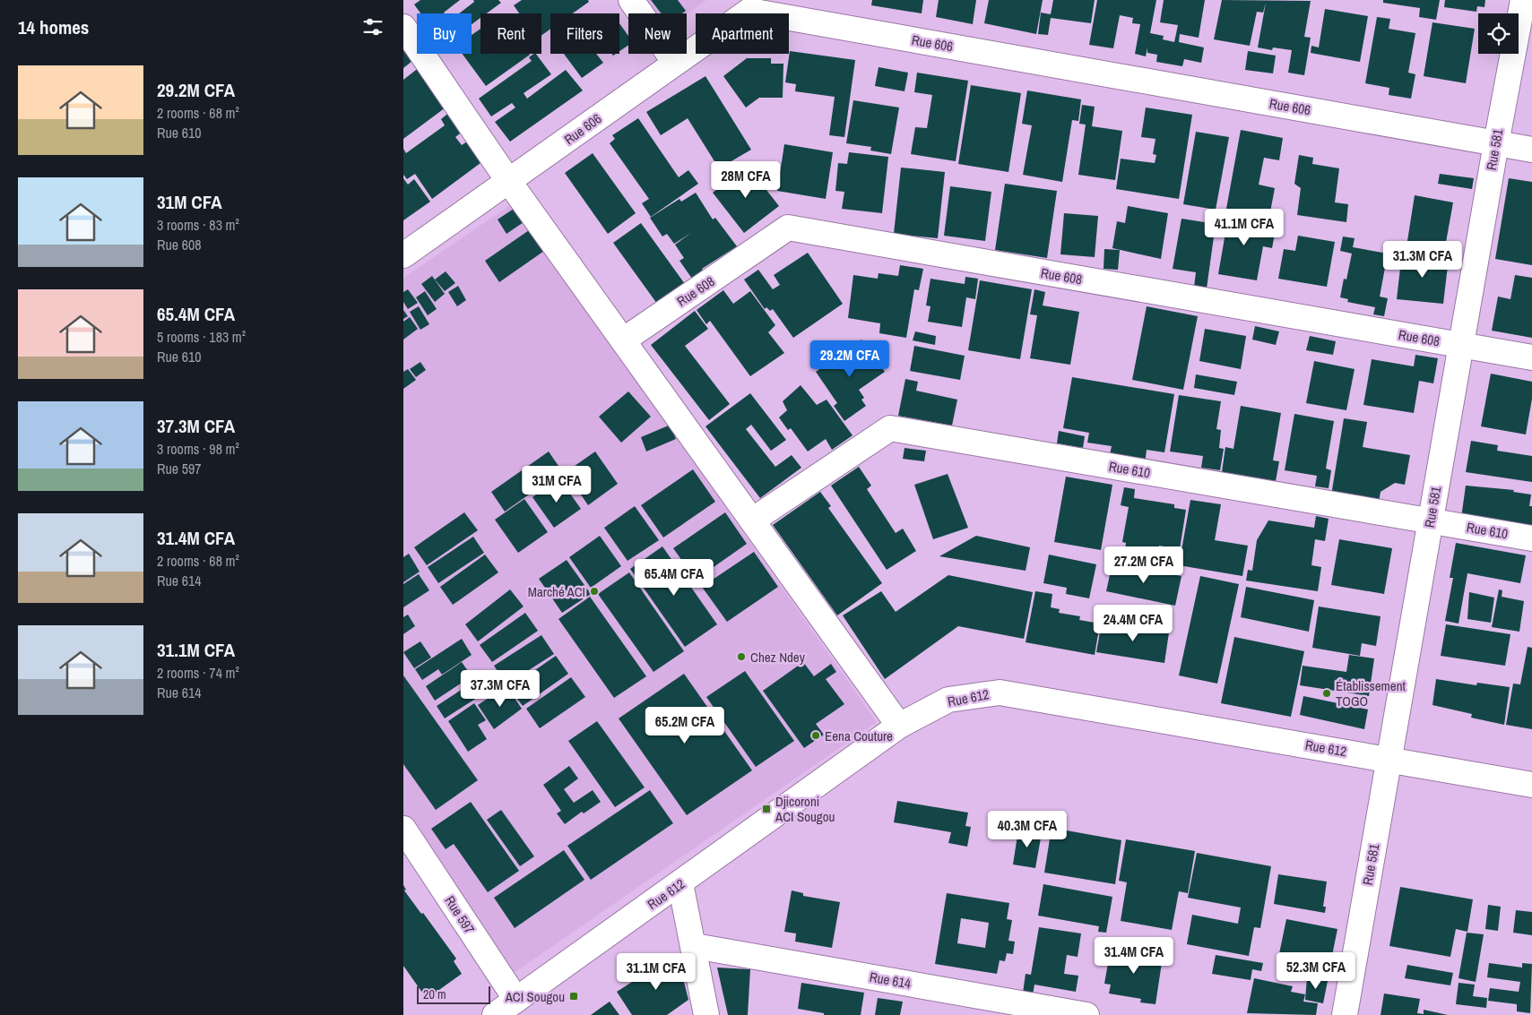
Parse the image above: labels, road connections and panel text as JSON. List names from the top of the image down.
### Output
{
  "streets": {
    "street": [
      "Rue 606",
      "Rue 581",
      "Rue 608",
      "Rue 610",
      "Rue 612",
      "Rue 597",
      "Rue 614"
    ]
  },
  "crossings": [
    ["Rue 606", "Rue 581"],
    ["Rue 581", "Rue 608"],
    ["Rue 581", "Rue 610"],
    ["Rue 581", "Rue 612"],
    ["Rue 612", "Rue 597"]
  ],
  "places": {
    "other": [
      "Marché ACI",
      "Chez Ndey",
      "Établissement TOGO",
      "Eena Couture"
    ],
    "transit": ["Djicoroni ACI Sougou", "ACI Sougou"]
  },
  "scale_bar": "20 m",
  "page": {
    "heading": "14 homes",
    "chip": [
      "Buy",
      "Rent",
      "Filters",
      "New",
      "Apartment"
    ],
    "list": [
      {
        "name": "29.2M CFA",
        "note": "2 rooms · 68 m² · Rue 610"
      },
      {
        "name": "31M CFA",
        "note": "3 rooms · 83 m² · Rue 608"
      },
      {
        "name": "65.4M CFA",
        "note": "5 rooms · 183 m² · Rue 610"
      },
      {
        "name": "37.3M CFA",
        "note": "3 rooms · 98 m² · Rue 597"
      },
      {
        "name": "31.4M CFA",
        "note": "2 rooms · 68 m² · Rue 614"
      },
      {
        "name": "31.1M CFA",
        "note": "2 rooms · 74 m² · Rue 614"
      }
    ],
    "price": [
      "28M CFA",
      "41.1M CFA",
      "31.3M CFA",
      "29.2M CFA",
      "31M CFA",
      "27.2M CFA",
      "65.4M CFA",
      "24.4M CFA",
      "37.3M CFA",
      "65.2M CFA",
      "40.3M CFA",
      "31.4M CFA",
      "52.3M CFA",
      "31.1M CFA"
    ],
    "scale": "20 m"
  }
}
